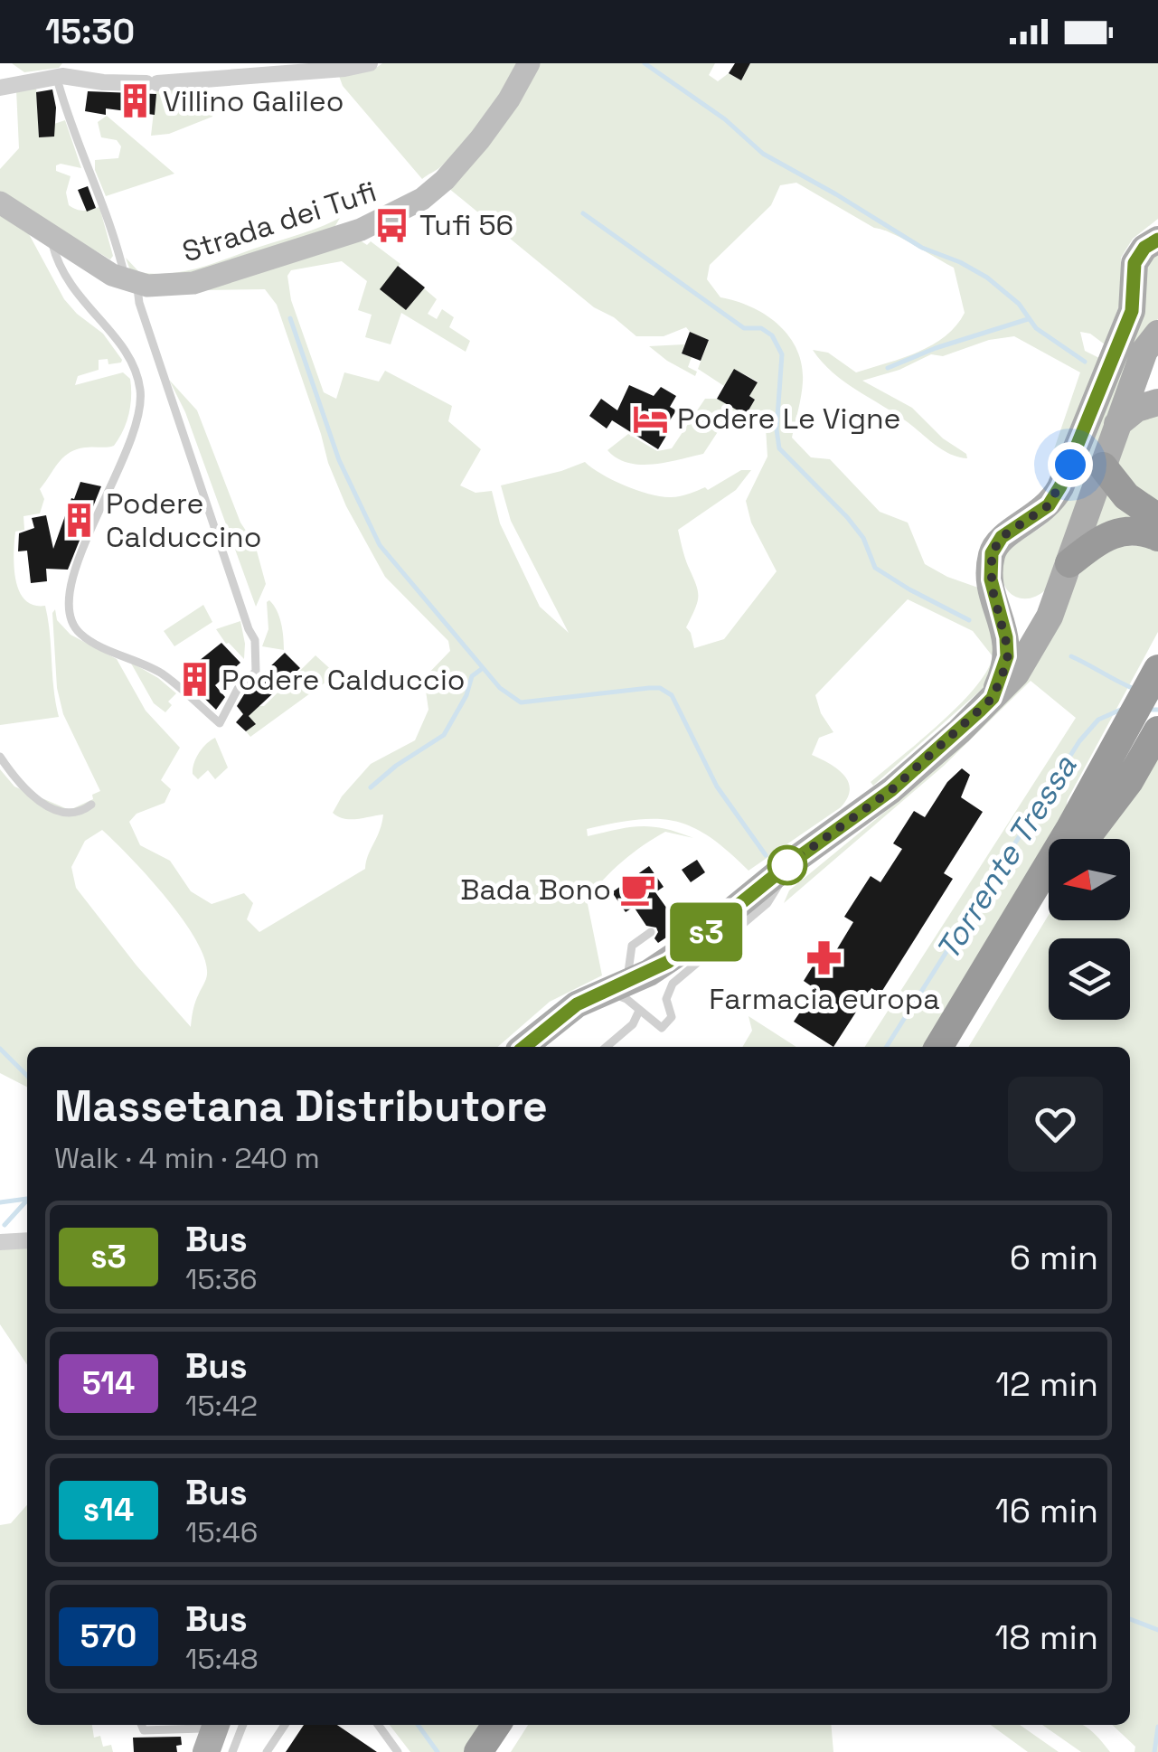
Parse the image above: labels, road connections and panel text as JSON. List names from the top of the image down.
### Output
{
  "streets": {
    "street": ["Strada dei Tufi"]
  },
  "water": ["Torrente Tressa"],
  "places": {
    "building": ["Villino Galileo", "Podere Calduccino", "Podere Calduccio"],
    "bus stop": ["Tufi 56"],
    "hotel": ["Podere Le Vigne"],
    "cafe": ["Bada Bono"],
    "pharmacy": ["Farmacia europa"]
  },
  "lines": ["bus line s3"],
  "north": "left",
  "page": {
    "status": "15:30",
    "on_map": "s3",
    "heading": ["Massetana Distributore", "Walk · 4 min · 240 m"],
    "list": [
      {
        "mark": "s3",
        "name": "Bus",
        "note": "15:36",
        "value": "6 min"
      },
      {
        "mark": "514",
        "name": "Bus",
        "note": "15:42",
        "value": "12 min"
      },
      {
        "mark": "s14",
        "name": "Bus",
        "note": "15:46",
        "value": "16 min"
      },
      {
        "mark": "570",
        "name": "Bus",
        "note": "15:48",
        "value": "18 min"
      }
    ]
  }
}
